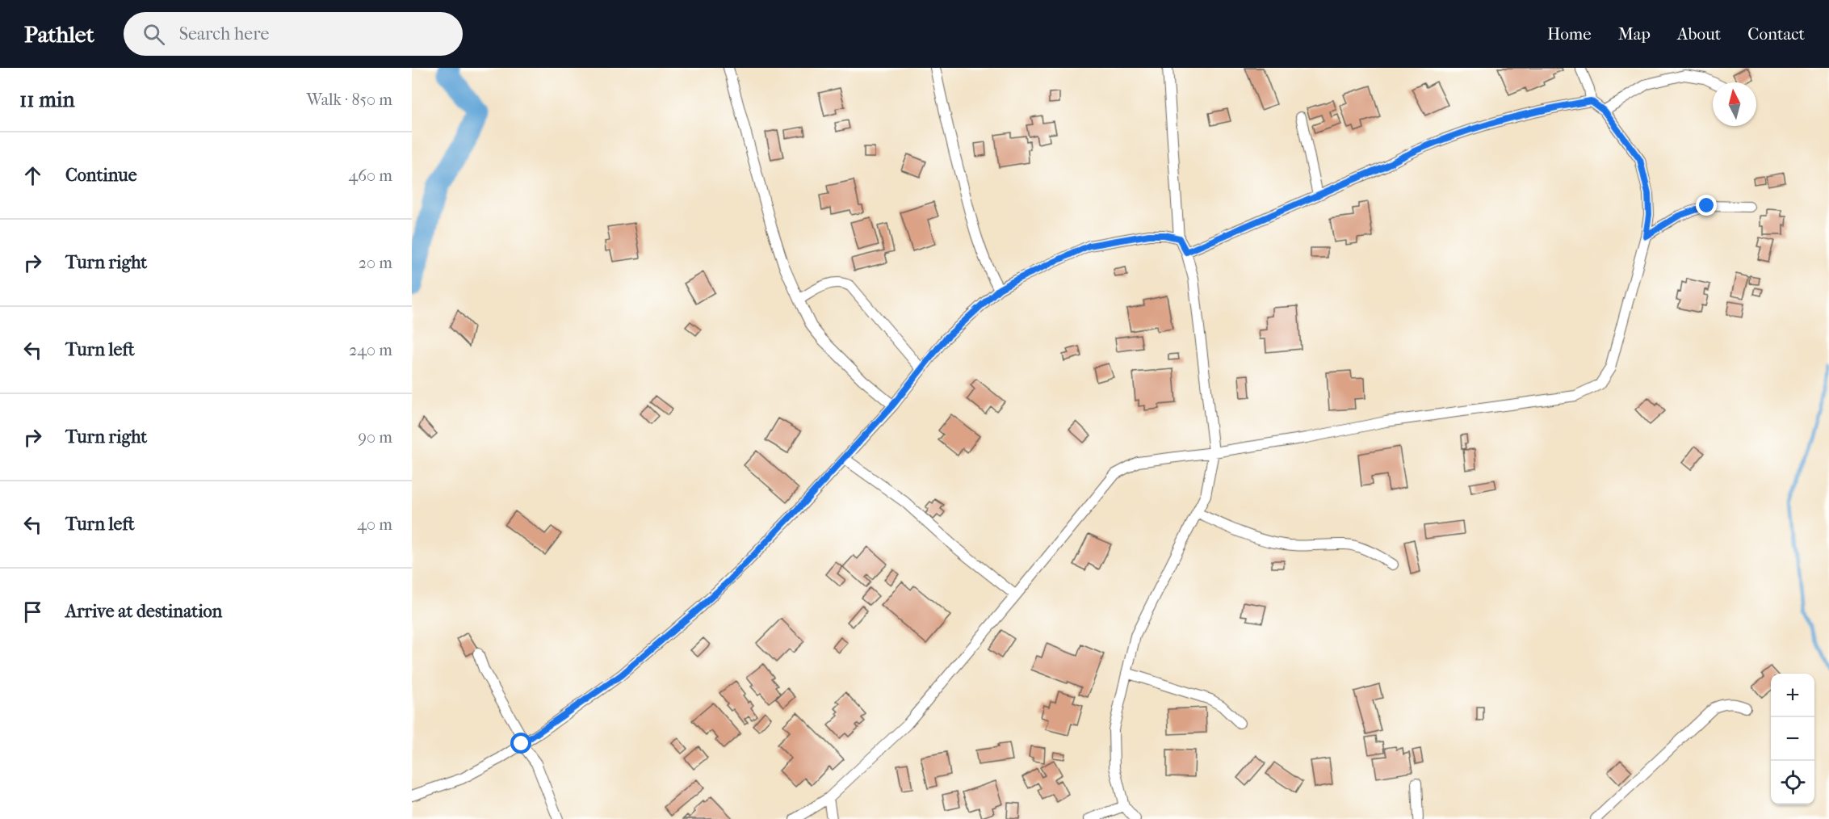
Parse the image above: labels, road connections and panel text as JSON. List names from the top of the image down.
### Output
{
  "north": "top",
  "page": {
    "header": "Pathlet",
    "search": "Search here",
    "nav": [
      "Home",
      "Map",
      "About",
      "Contact"
    ],
    "heading": ["11 min", "Walk · 850 m"],
    "list": [
      ["Continue", "460 m"],
      ["Turn right", "20 m"],
      ["Turn left", "240 m"],
      ["Turn right", "90 m"],
      ["Turn left", "40 m"],
      "Arrive at destination"
    ],
    "map_buttons": ["+", "−"]
  }
}
